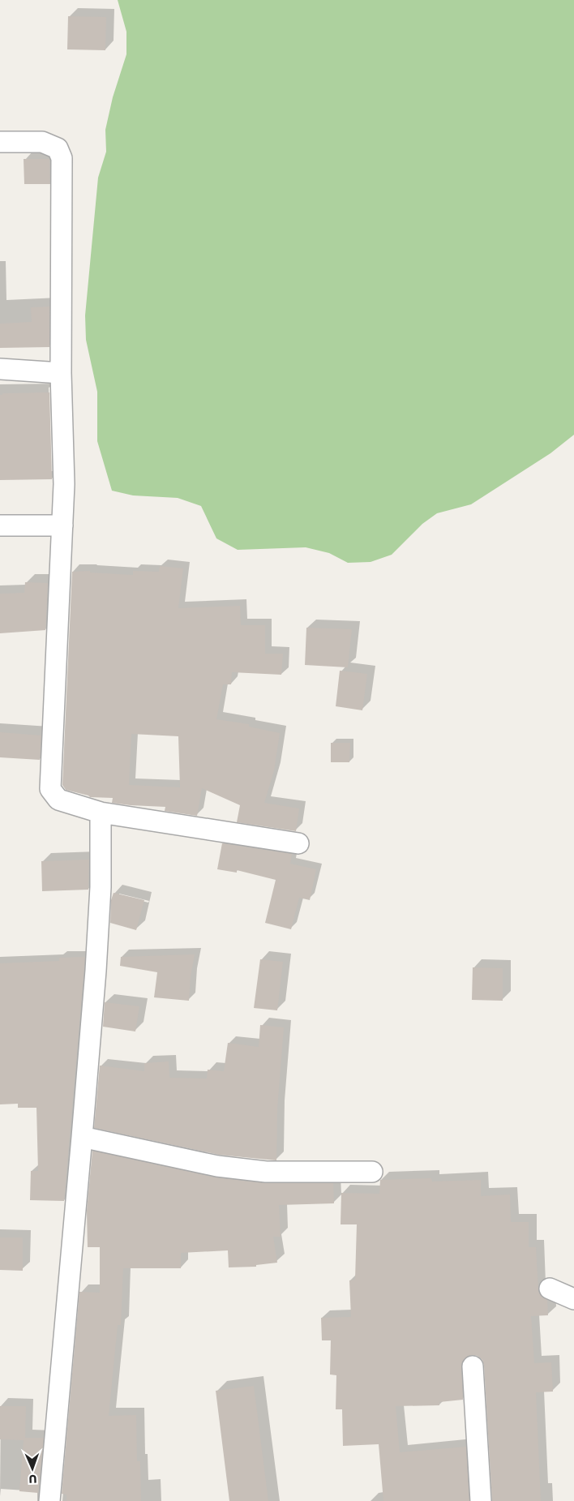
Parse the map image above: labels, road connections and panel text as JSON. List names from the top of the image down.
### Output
{
  "north": "bottom"
}
